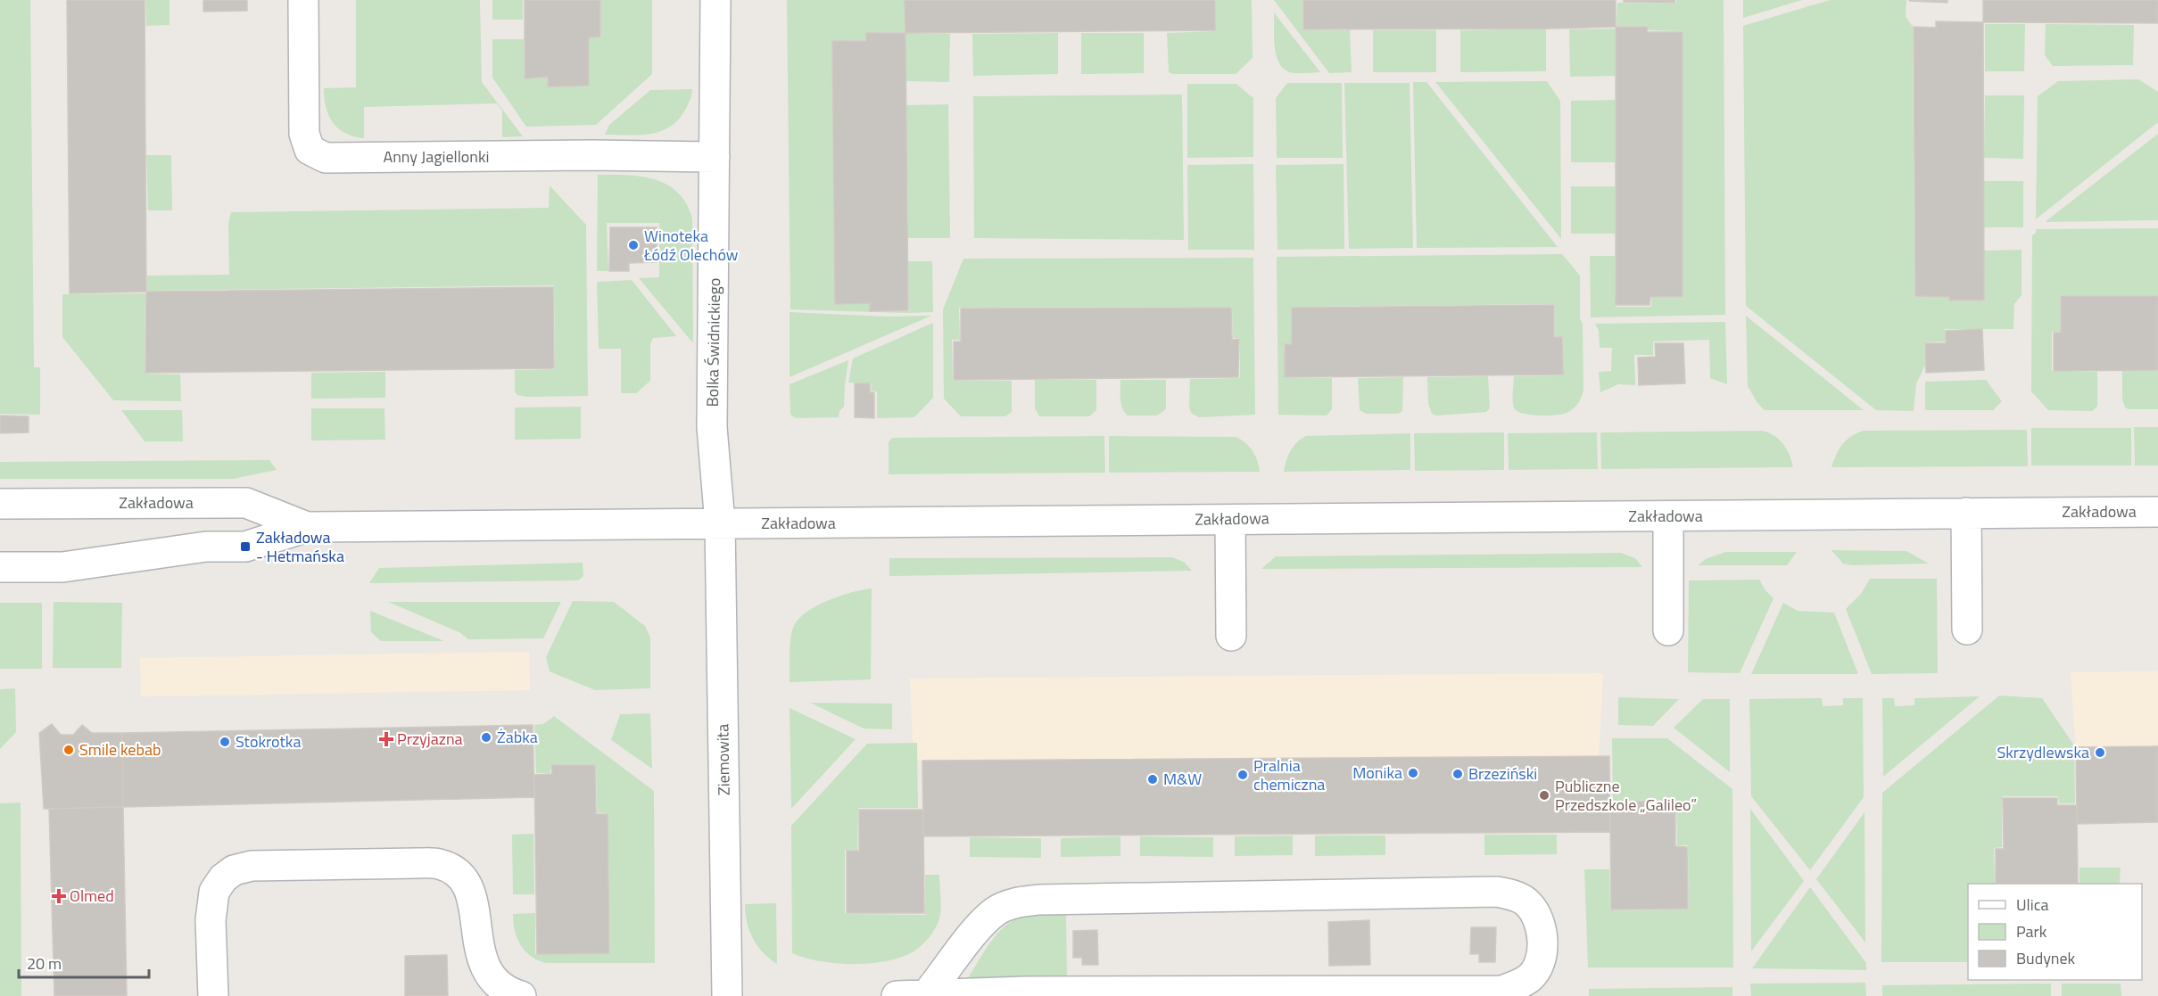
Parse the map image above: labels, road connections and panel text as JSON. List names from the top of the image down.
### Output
{
  "streets": {
    "street": [
      "Anny Jagiellonki",
      "Bolka Świdnickiego",
      "Zakładowa",
      "Ziemowita"
    ]
  },
  "crossings": [
    ["Anny Jagiellonki", "Bolka Świdnickiego"],
    ["Bolka Świdnickiego", "Zakładowa"],
    ["Bolka Świdnickiego", "Ziemowita"],
    ["Zakładowa", "Ziemowita"]
  ],
  "places": {
    "other": [
      "Winoteka Łódź Olechów",
      "Żabka",
      "Stokrotka",
      "Smile kebab",
      "Skrzydlewska",
      "Monika",
      "Brzeziński",
      "Pralnia chemiczna",
      "M&W",
      "Publiczne Przedszkole „Galileo”"
    ],
    "transit": ["Zakładowa - Hetmańska"],
    "health": ["Przyjazna", "Olmed"]
  },
  "legend": ["Ulica", "Park", "Budynek"],
  "scale_bar": "20 m"
}
